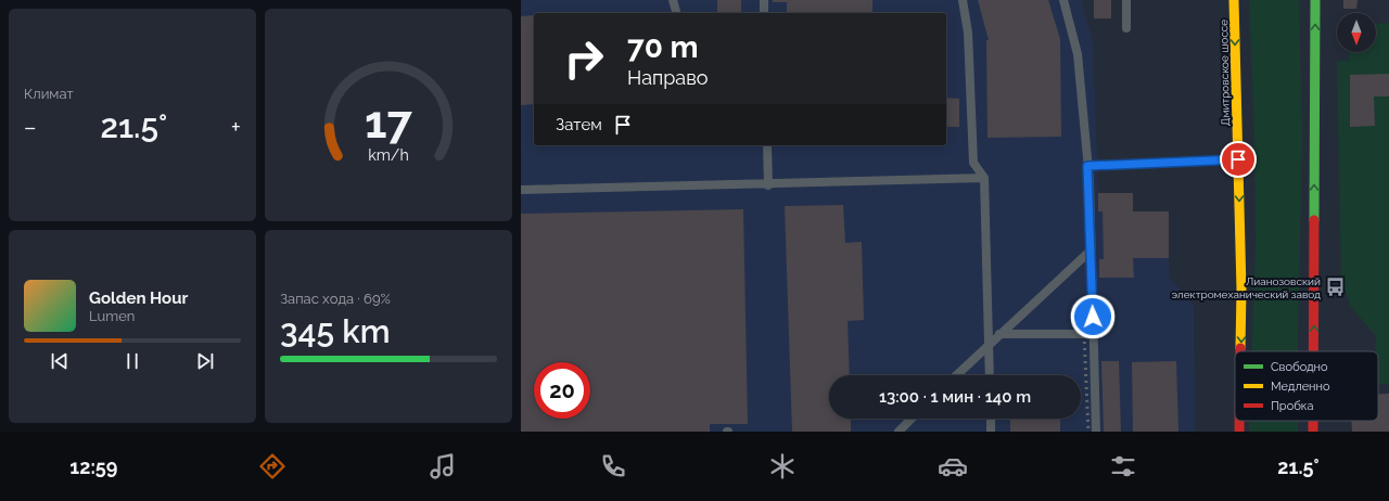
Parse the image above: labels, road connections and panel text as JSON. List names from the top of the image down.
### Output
{
  "streets": {
    "main road": ["Дмитровское шоссе"]
  },
  "places": {
    "bus stop": ["Лианозовский электромеханический завод"]
  },
  "legend": ["Свободно", "Медленно", "Пробка"],
  "north": "bottom",
  "page": {
    "tile": [
      "Климат",
      ["Запас хода · 69%", "345 km"]
    ],
    "turn": ["70 m", "Направо"],
    "then": "Затем",
    "heat": ["−", "21.5°", "+"],
    "song": ["Golden Hour", "Lumen"],
    "limit": "20",
    "trip": "13:00 · 1 мин · 140 m",
    "tabs": ["12:59", "21.5°"],
    "gauge": ["17", "km/h"]
  }
}
